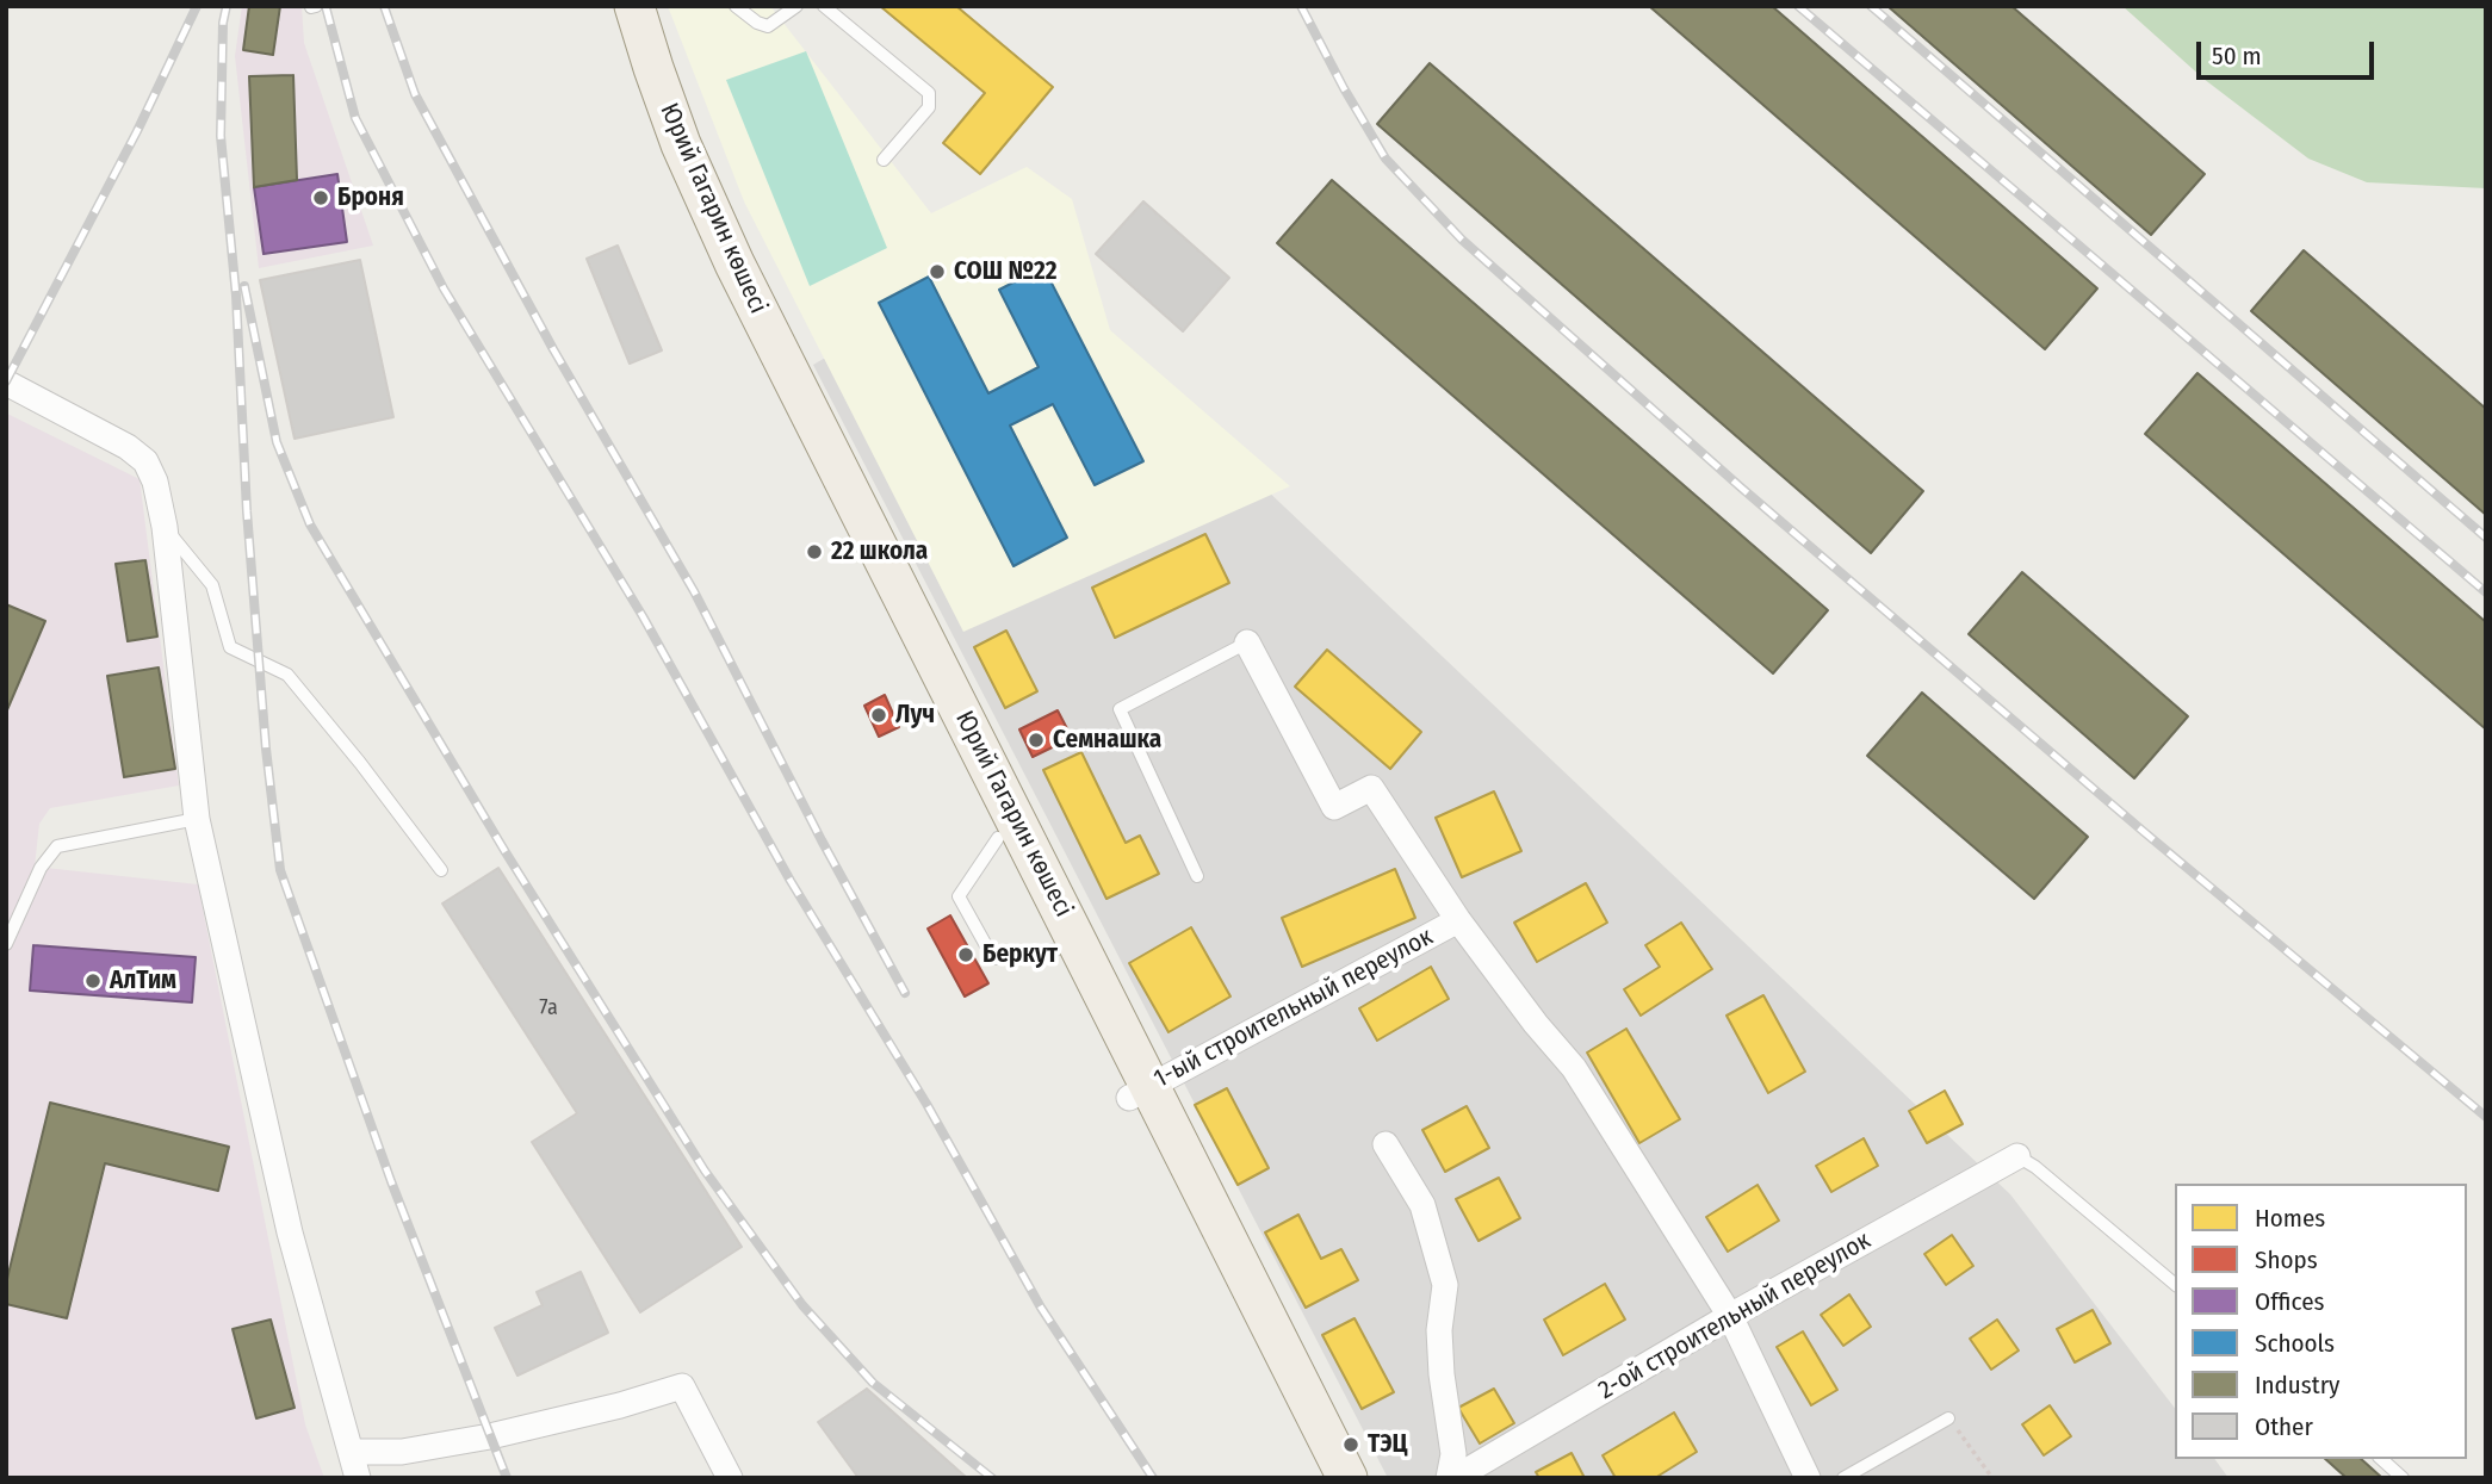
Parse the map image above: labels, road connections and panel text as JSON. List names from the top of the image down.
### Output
{
  "streets": {
    "main road": ["Юрий Гагарин көшесі"],
    "street": ["1-ый строительный переулок", "2-ой строительный переулок"]
  },
  "crossings": [
    ["Юрий Гагарин көшесі", "1-ый строительный переулок"],
    ["1-ый строительный переулок", "2-ой строительный переулок"]
  ],
  "places": [
    "Броня",
    "СОШ №22",
    "22 школа",
    "Луч",
    "Семнашка",
    "Беркут",
    "АлТим",
    "ТЭЦ"
  ],
  "house_numbers": ["7а"],
  "legend": [
    "Homes",
    "Shops",
    "Offices",
    "Schools",
    "Industry",
    "Other"
  ],
  "scale_bar": "50 m"
}
